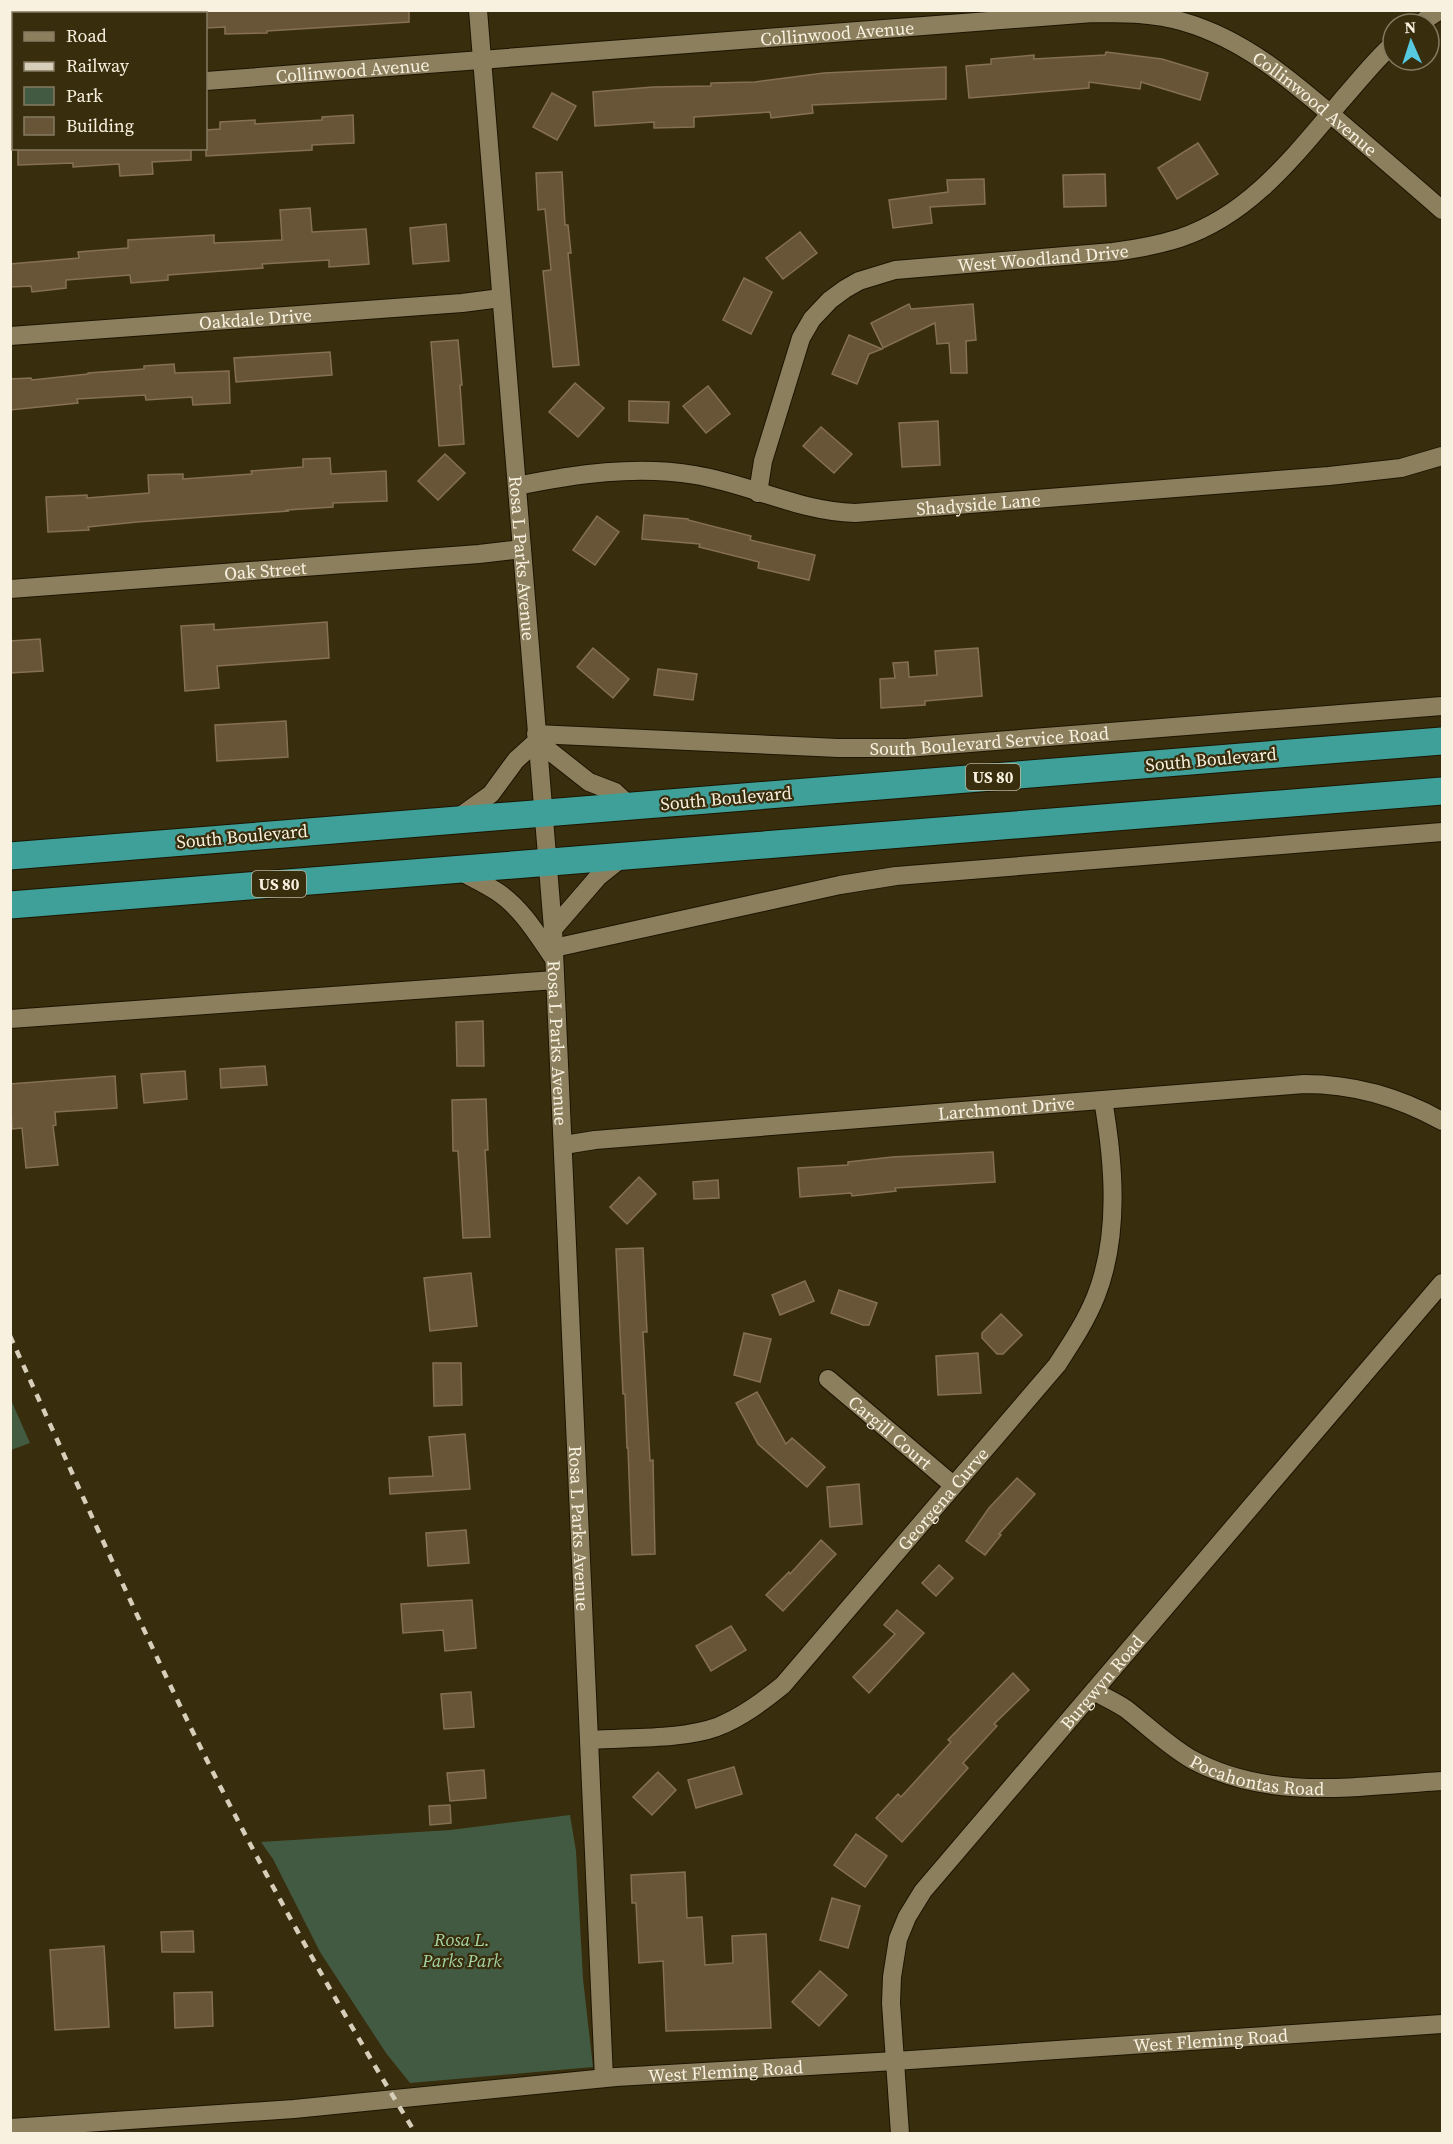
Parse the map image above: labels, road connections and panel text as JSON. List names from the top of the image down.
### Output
{
  "streets": {
    "highway": ["South Boulevard", "US 80"],
    "street": [
      "Collinwood Avenue",
      "West Woodland Drive",
      "Oakdale Drive",
      "Shadyside Lane",
      "Rosa L Parks Avenue",
      "Oak Street",
      "South Boulevard Service Road",
      "Larchmont Drive",
      "Cargill Court",
      "Georgena Curve",
      "Burgwyn Road",
      "Pocahontas Road",
      "West Fleming Road"
    ]
  },
  "crossings": [
    ["Collinwood Avenue", "West Woodland Drive"],
    ["Collinwood Avenue", "Rosa L Parks Avenue"],
    ["West Woodland Drive", "Shadyside Lane"],
    ["Oakdale Drive", "Rosa L Parks Avenue"],
    ["Shadyside Lane", "Rosa L Parks Avenue"],
    ["Rosa L Parks Avenue", "Oak Street"],
    ["Rosa L Parks Avenue", "South Boulevard Service Road"],
    ["Rosa L Parks Avenue", "South Boulevard"],
    ["Rosa L Parks Avenue", "US 80"],
    ["Rosa L Parks Avenue", "Larchmont Drive"],
    ["Rosa L Parks Avenue", "Georgena Curve"],
    ["Rosa L Parks Avenue", "West Fleming Road"],
    ["Larchmont Drive", "Georgena Curve"],
    ["Cargill Court", "Georgena Curve"],
    ["Burgwyn Road", "Pocahontas Road"],
    ["Burgwyn Road", "West Fleming Road"]
  ],
  "parks": ["Rosa L. Parks Park"],
  "legend": [
    "Road",
    "Railway",
    "Park",
    "Building"
  ],
  "north": "top"
}
